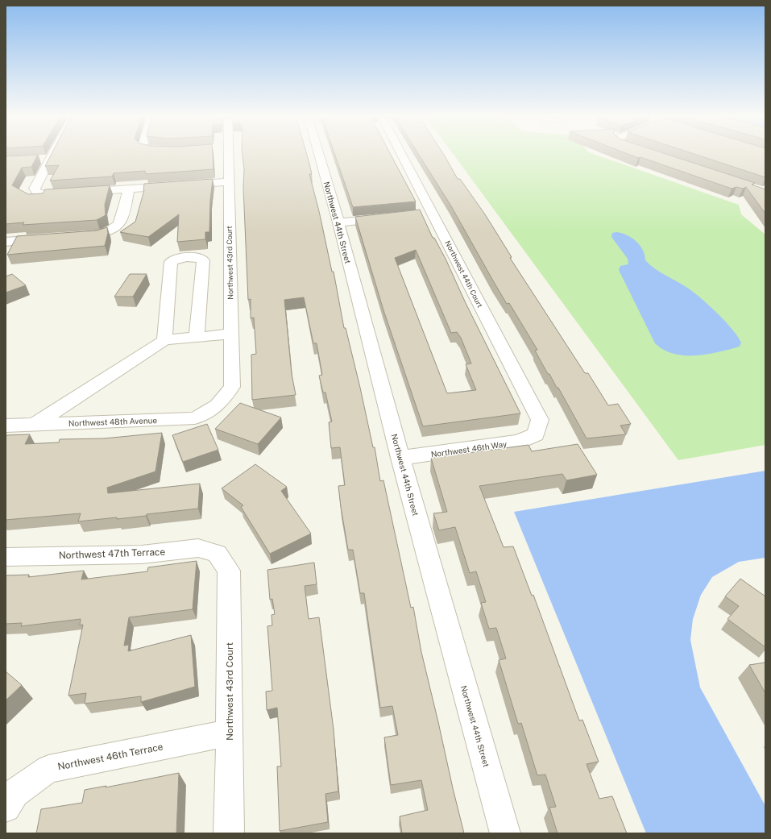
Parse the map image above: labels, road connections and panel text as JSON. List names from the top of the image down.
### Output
{
  "streets": {
    "street": [
      "Northwest 44th Street",
      "Northwest 43rd Court",
      "Northwest 44th Court",
      "Northwest 48th Avenue",
      "Northwest 46th Way",
      "Northwest 47th Terrace",
      "Northwest 46th Terrace"
    ]
  },
  "crossings": [
    ["Northwest 44th Street", "Northwest 46th Way"],
    ["Northwest 43rd Court", "Northwest 48th Avenue"],
    ["Northwest 43rd Court", "Northwest 47th Terrace"],
    ["Northwest 43rd Court", "Northwest 46th Terrace"],
    ["Northwest 44th Court", "Northwest 46th Way"]
  ]
}
